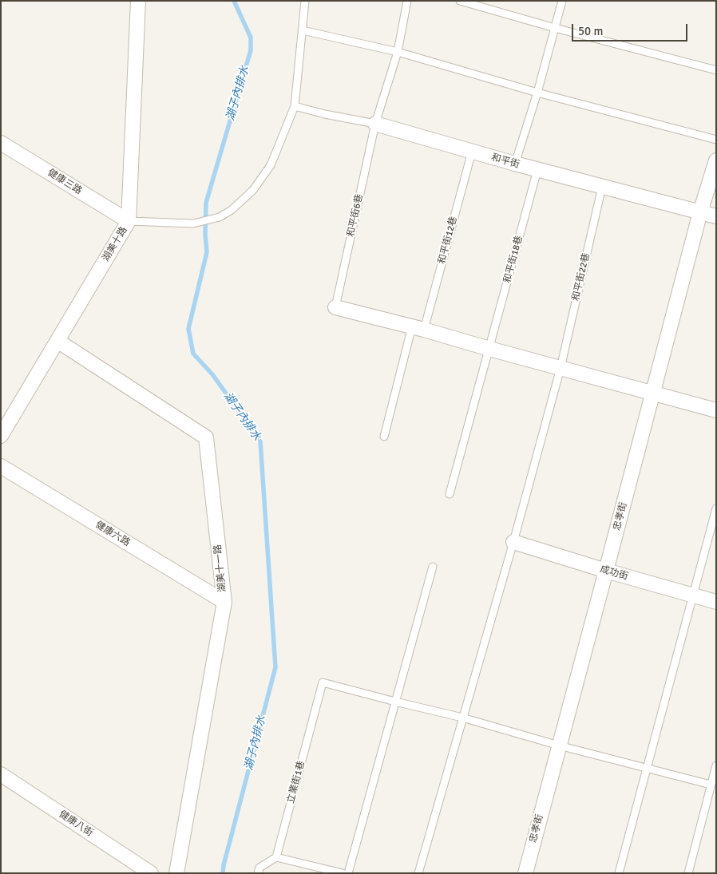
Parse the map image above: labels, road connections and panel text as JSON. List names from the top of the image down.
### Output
{
  "streets": {
    "street": [
      "和平街",
      "健康三路",
      "湖美十路",
      "忠孝街",
      "健康六路",
      "湖美十一路",
      "成功街",
      "健康八街"
    ],
    "lane": [
      "和平街6巷",
      "和平街12巷",
      "和平街18巷",
      "和平街22巷",
      "立業街1巷"
    ]
  },
  "crossings": [
    ["和平街", "和平街6巷"],
    ["和平街", "和平街12巷"],
    ["和平街", "和平街18巷"],
    ["和平街", "和平街22巷"],
    ["和平街", "忠孝街"],
    ["健康三路", "湖美十路"],
    ["湖美十路", "湖美十一路"],
    ["和平街22巷", "成功街"],
    ["忠孝街", "成功街"],
    ["健康六路", "湖美十一路"]
  ],
  "water": ["湖子內排水"],
  "scale_bar": "50 m"
}
